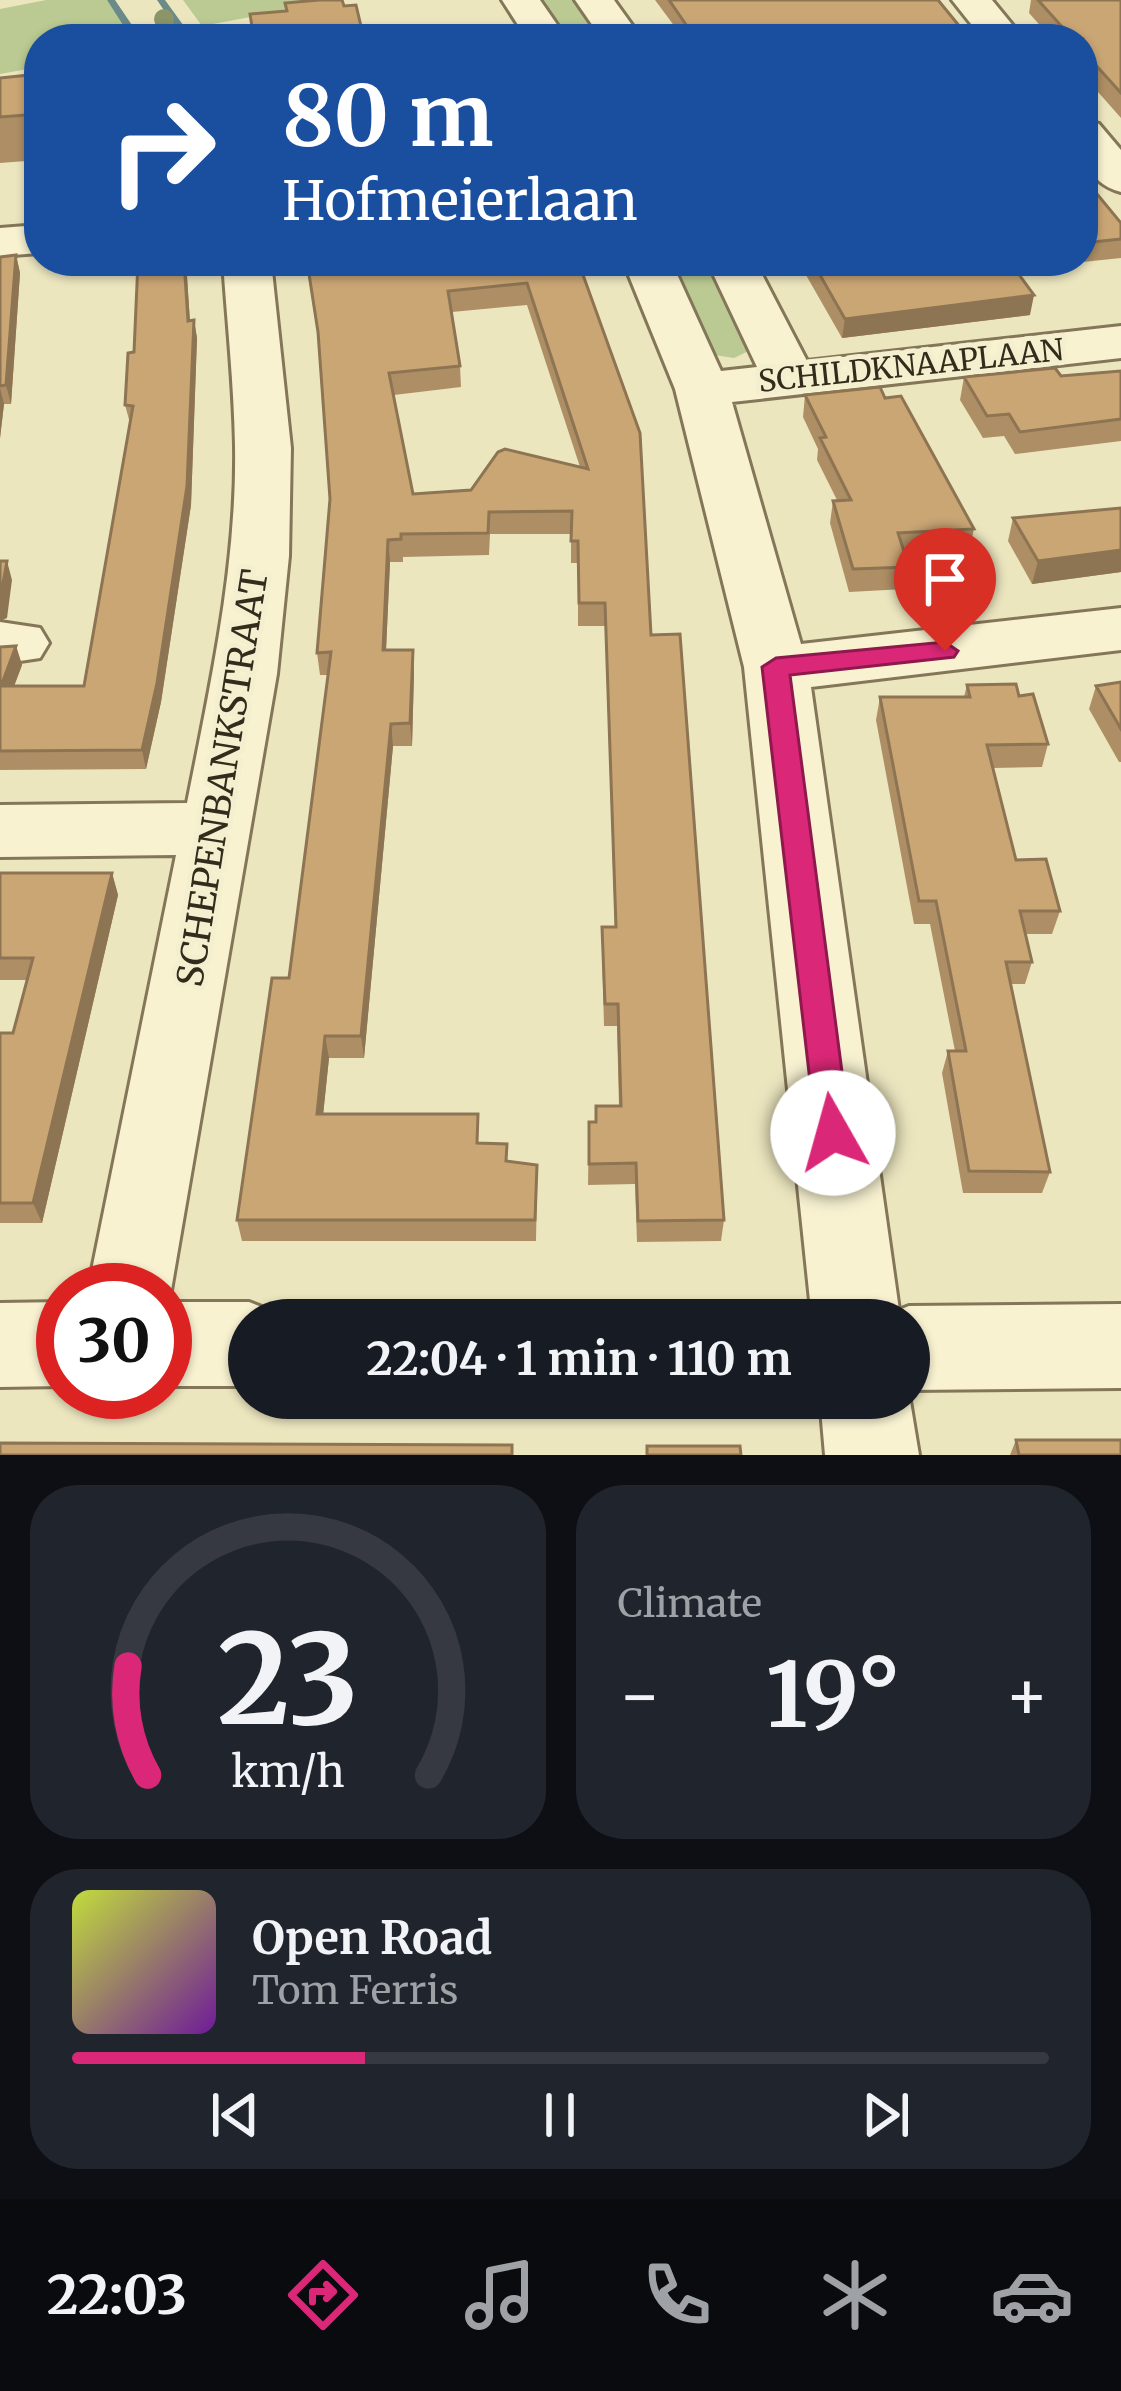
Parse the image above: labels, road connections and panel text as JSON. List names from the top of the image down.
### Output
{
  "streets": {
    "street": ["SCHILDKNAAPLAAN", "SCHEPENBANKSTRAAT"]
  },
  "page": {
    "turn": ["80 m", "Hofmeierlaan"],
    "limit": "30",
    "trip": "22:04 · 1 min · 110 m",
    "tile": "Climate",
    "heat": ["−", "19°", "+"],
    "song": ["Open Road", "Tom Ferris"],
    "tabs": "22:03",
    "gauge": ["23", "km/h"]
  }
}
